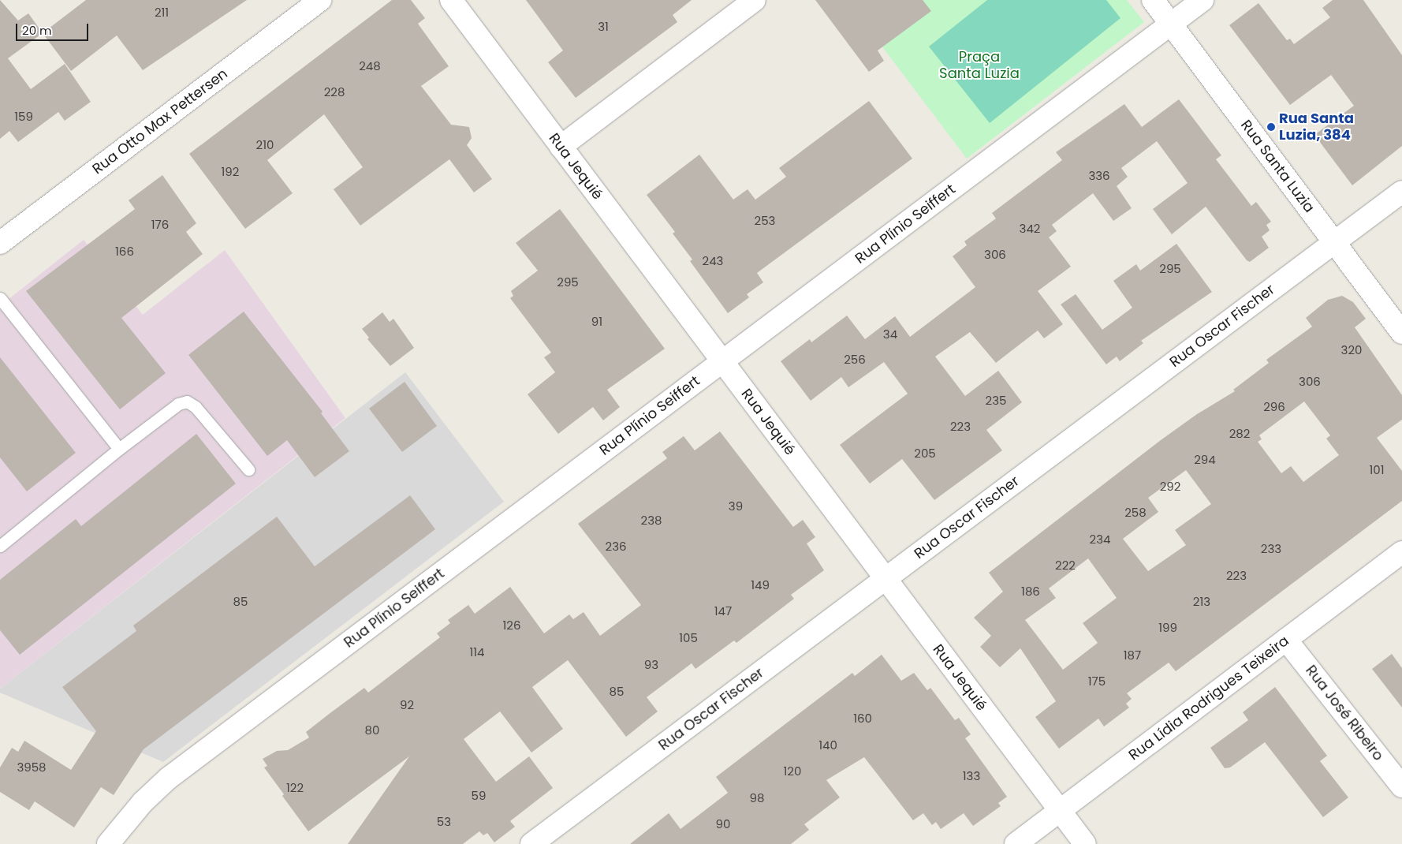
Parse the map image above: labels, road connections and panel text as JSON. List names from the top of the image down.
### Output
{
  "streets": {
    "street": [
      "Rua Otto Max Pettersen",
      "Rua Jequié",
      "Rua Santa Luzia",
      "Rua Plínio Seiffert",
      "Rua Oscar Fischer",
      "Rua Lídia Rodrigues Teixeira",
      "Rua José Ribeiro"
    ]
  },
  "crossings": [
    ["Rua Jequié", "Rua Plínio Seiffert"],
    ["Rua Jequié", "Rua Oscar Fischer"],
    ["Rua Jequié", "Rua Lídia Rodrigues Teixeira"],
    ["Rua Santa Luzia", "Rua Plínio Seiffert"],
    ["Rua Santa Luzia", "Rua Oscar Fischer"],
    ["Rua Lídia Rodrigues Teixeira", "Rua José Ribeiro"]
  ],
  "parks": ["Praça Santa Luzia"],
  "places": ["Rua Santa Luzia, 384"],
  "house_numbers": [
    "211",
    "31",
    "248",
    "228",
    "159",
    "210",
    "192",
    "336",
    "253",
    "176",
    "342",
    "166",
    "306",
    "243",
    "295",
    "295",
    "91",
    "34",
    "320",
    "256",
    "306",
    "235",
    "296",
    "223",
    "282",
    "205",
    "294",
    "101",
    "292",
    "39",
    "258",
    "238",
    "234",
    "236",
    "233",
    "222",
    "223",
    "149",
    "186",
    "85",
    "213",
    "147",
    "126",
    "199",
    "105",
    "114",
    "187",
    "93",
    "175",
    "85",
    "92",
    "160",
    "80",
    "140",
    "3958",
    "120",
    "133",
    "122",
    "59",
    "98",
    "53",
    "90"
  ],
  "scale_bar": "20 m"
}
